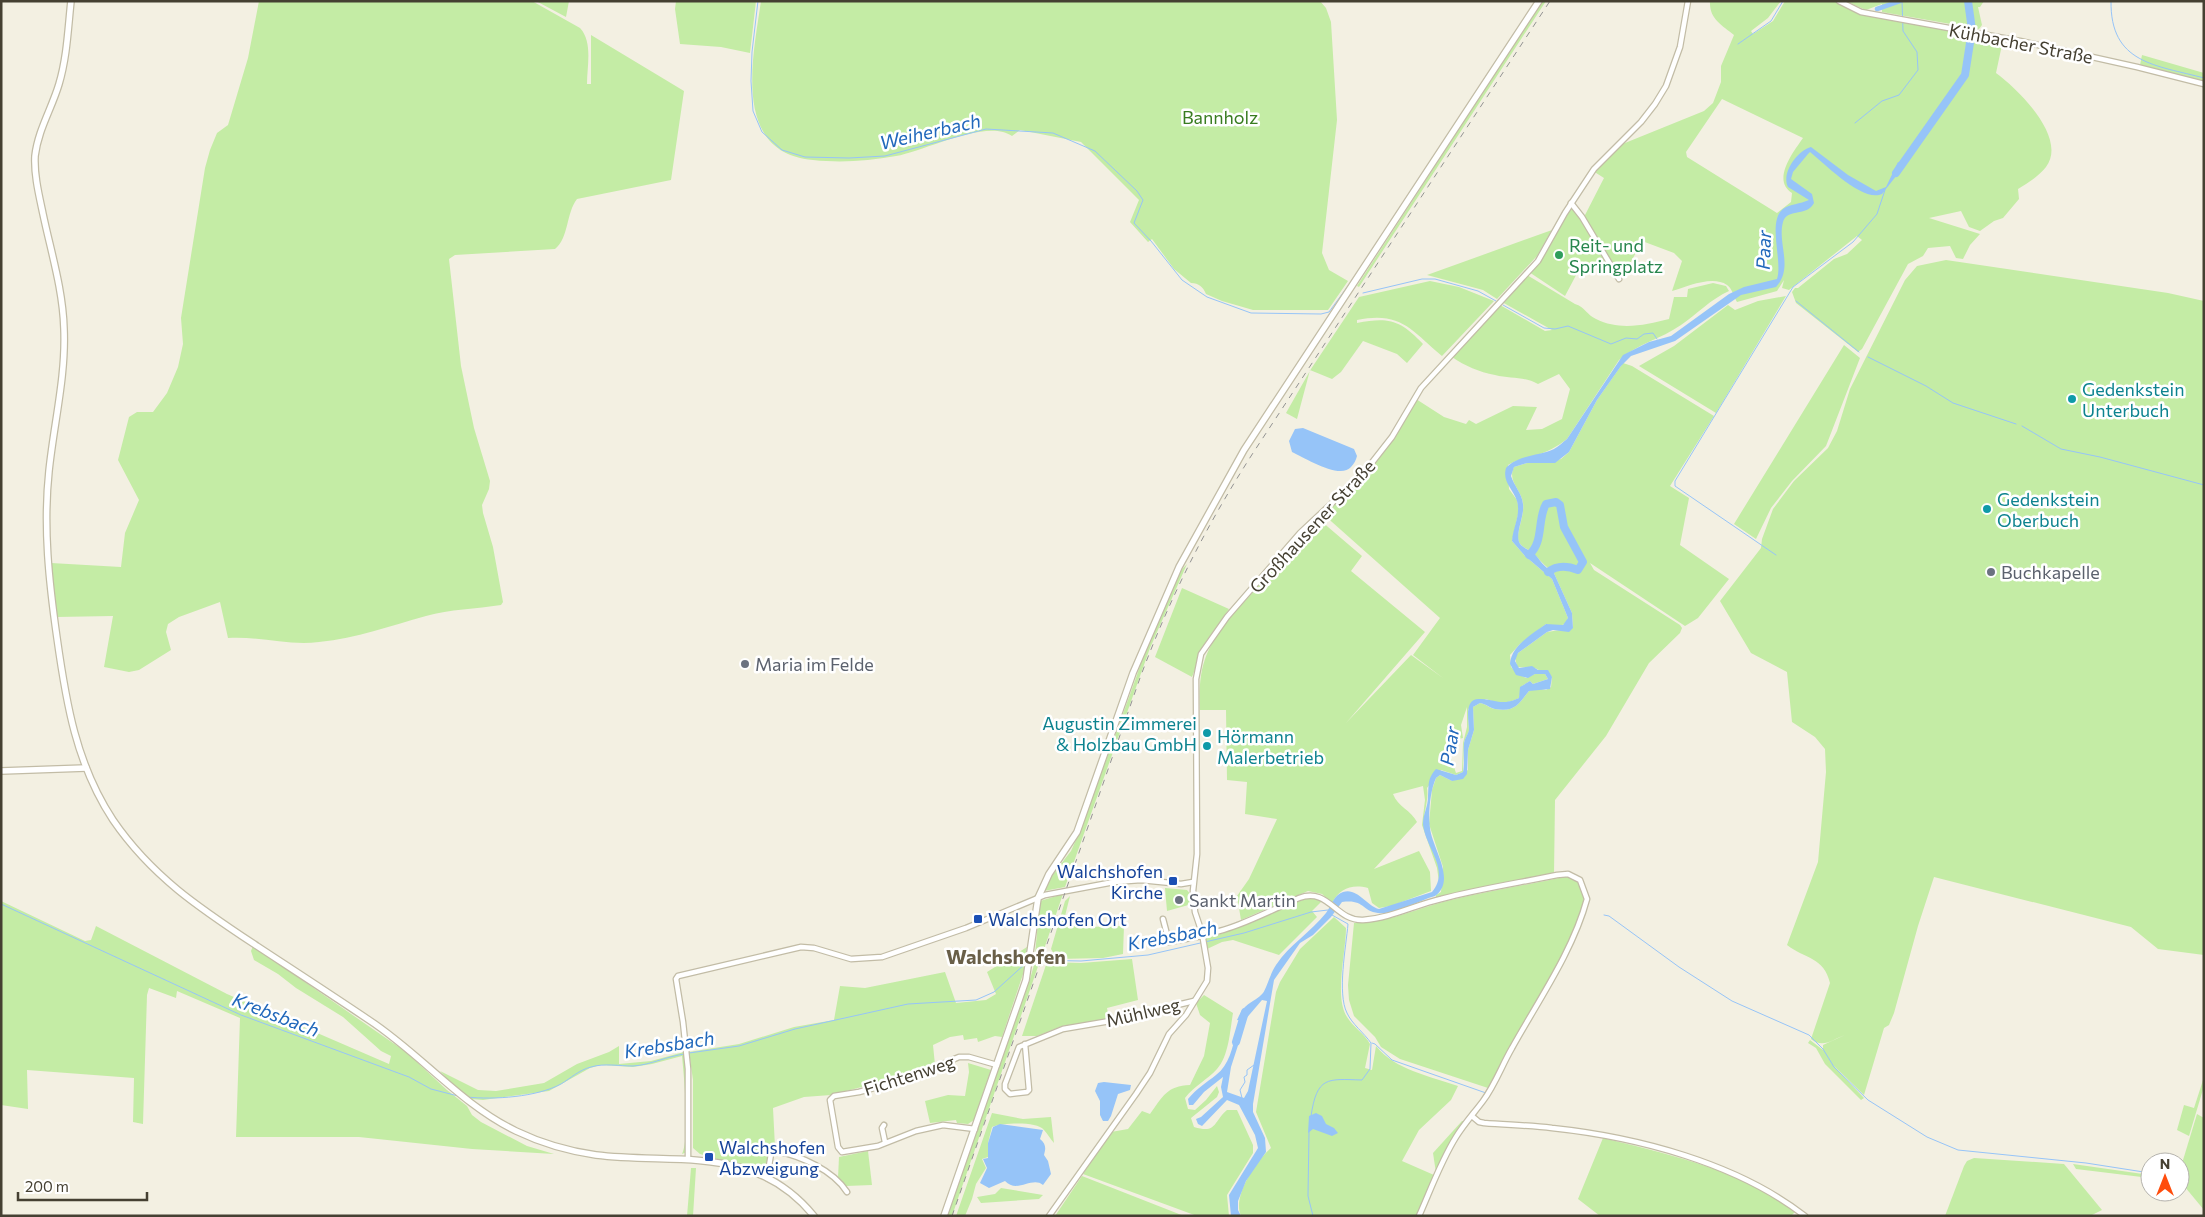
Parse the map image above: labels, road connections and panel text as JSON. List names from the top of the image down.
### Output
{
  "streets": {
    "street": [
      "Kühbacher Straße",
      "Großhausener Straße",
      "Mühlweg",
      "Fichtenweg"
    ]
  },
  "crossings": [
    ["Großhausener Straße", "Mühlweg"]
  ],
  "districts": ["Walchshofen"],
  "water": ["Weiherbach", "Paar", "Krebsbach"],
  "parks": ["Bannholz"],
  "places": {
    "other": [
      "Reit- und Springplatz",
      "Gedenkstein Unterbuch",
      "Gedenkstein Oberbuch",
      "Buchkapelle",
      "Maria im Felde",
      "Augustin Zimmerei & Holzbau GmbH",
      "Hörmann Malerbetrieb",
      "Sankt Martin"
    ],
    "transit": ["Walchshofen Kirche", "Walchshofen Ort", "Walchshofen Abzweigung"]
  },
  "scale_bar": "200 m",
  "north": "top"
}
